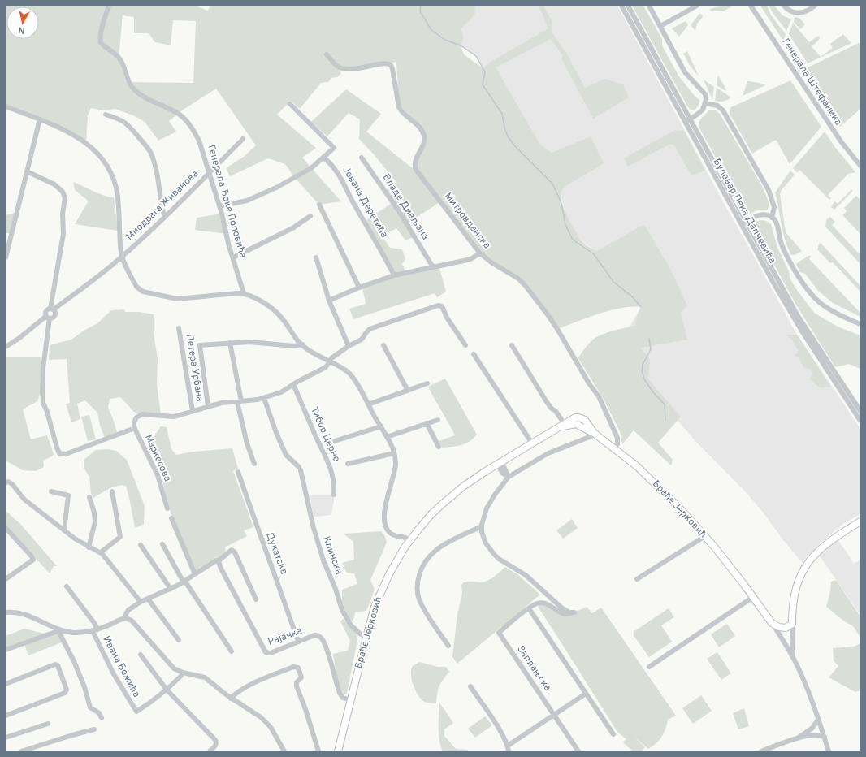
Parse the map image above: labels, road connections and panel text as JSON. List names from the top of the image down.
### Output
{
  "streets": {
    "main road": ["Браће Јерковић"],
    "street": [
      "Генерала Штефаника",
      "Генерала Ђоке Поповића",
      "Јована Деретића",
      "Миодрага Живанова",
      "Владе Дивљана",
      "Булевар Пека Дапчевића",
      "Митровданска",
      "Петера Урбана",
      "Тибор Церне",
      "Маркесова",
      "Дукатска",
      "Клинска",
      "Рајачка",
      "Ивана Божића",
      "Заплањска"
    ]
  },
  "crossings": [
    ["Генерала Ђоке Поповића", "Миодрага Живанова"],
    ["Митровданска", "Браће Јерковић"],
    ["Петера Урбана", "Маркесова"],
    ["Браће Јерковић", "Клинска"],
    ["Браће Јерковић", "Рајачка"],
    ["Дукатска", "Рајачка"]
  ],
  "north": "bottom"
}
